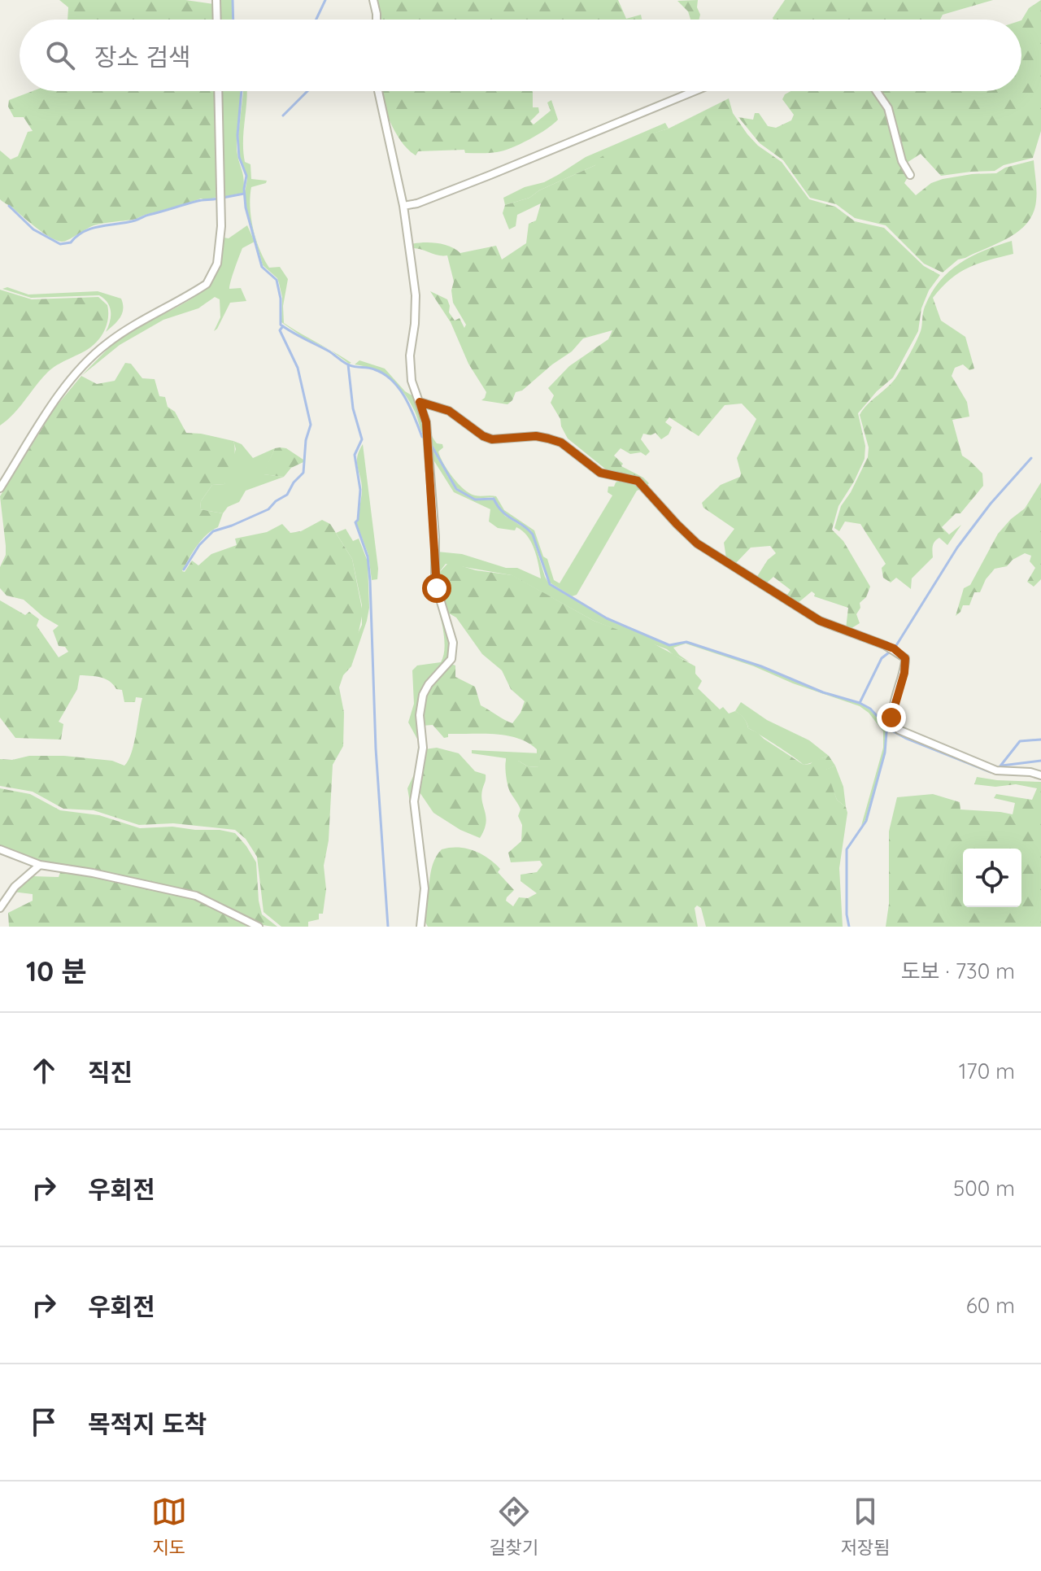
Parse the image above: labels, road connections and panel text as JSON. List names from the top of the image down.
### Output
{
  "page": {
    "search": "장소 검색",
    "heading": ["10 분", "도보 · 730 m"],
    "list": [
      ["직진", "170 m"],
      ["우회전", "500 m"],
      ["우회전", "60 m"],
      "목적지 도착"
    ],
    "nav": ["지도", "길찾기", "저장됨"]
  }
}
